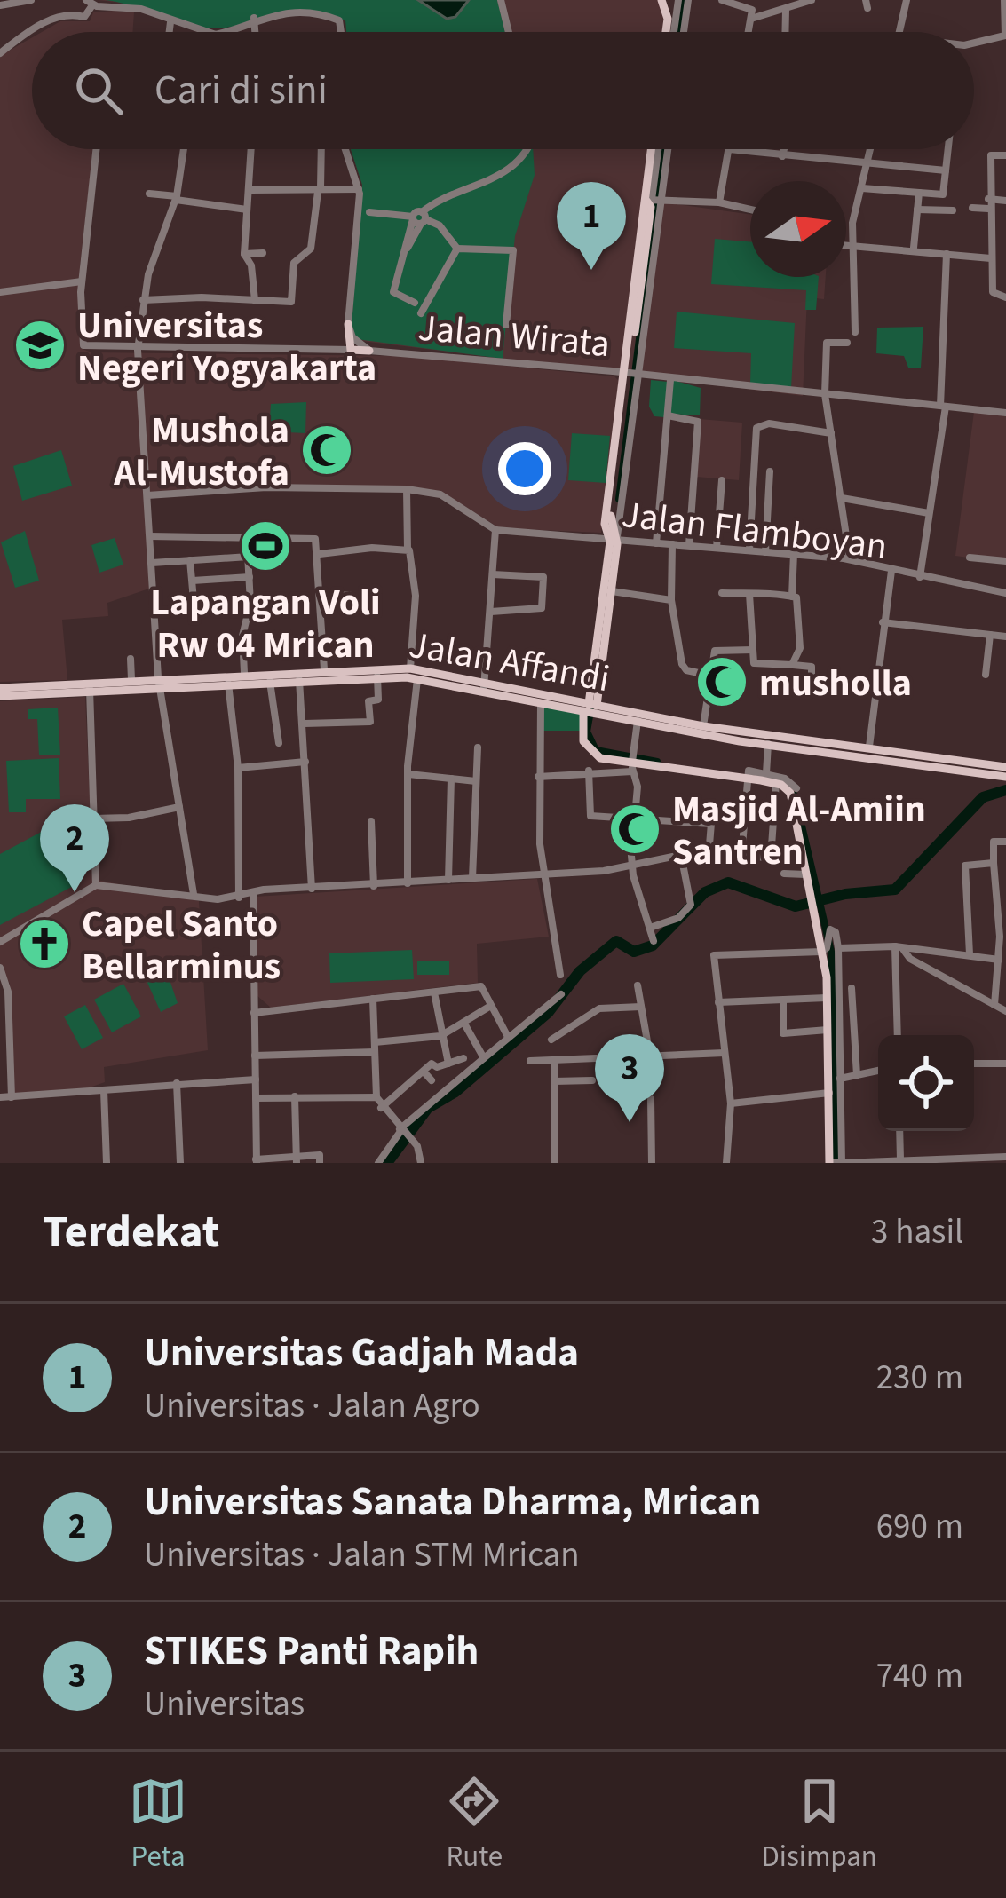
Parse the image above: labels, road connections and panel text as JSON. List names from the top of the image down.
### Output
{
  "streets": {
    "main road": ["Jalan Wirata", "Jalan Affandi"],
    "street": ["Jalan Flamboyan"]
  },
  "places": {
    "school or university": ["Universitas Negeri Yogyakarta"],
    "mosque": ["Mushola Al-Mustofa", "musholla", "Masjid Al-Amiin Santren"],
    "sports": ["Lapangan Voli Rw 04 Mrican"],
    "church": ["Capel Santo Bellarminus"]
  },
  "north": "right",
  "page": {
    "search": "Cari di sini",
    "pins": ["1", "2", "3"],
    "heading": ["Terdekat", "3 hasil"],
    "list": [
      {
        "mark": "1",
        "name": "Universitas Gadjah Mada",
        "note": "Universitas · Jalan Agro",
        "value": "230 m"
      },
      {
        "mark": "2",
        "name": "Universitas Sanata Dharma, Mrican",
        "note": "Universitas · Jalan STM Mrican",
        "value": "690 m"
      },
      {
        "mark": "3",
        "name": "STIKES Panti Rapih",
        "note": "Universitas",
        "value": "740 m"
      }
    ],
    "nav": ["Peta", "Rute", "Disimpan"]
  }
}
